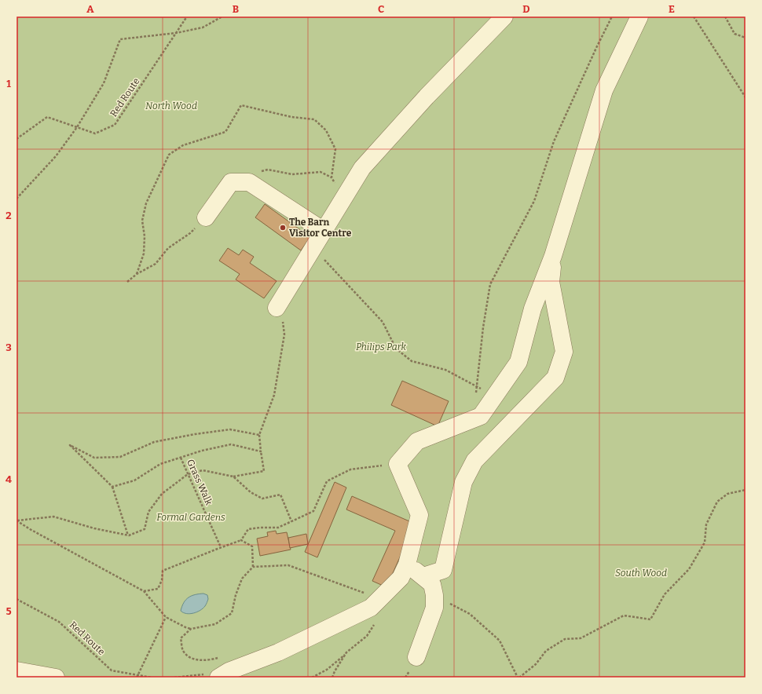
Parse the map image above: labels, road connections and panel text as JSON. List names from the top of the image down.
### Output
{
  "streets": {
    "path": ["Red Route", "Grass Walk"]
  },
  "parks": [
    "North Wood",
    "Philips Park",
    "Formal Gardens",
    "South Wood"
  ],
  "places": ["The Barn Visitor Centre"],
  "grid": {
    "columns": [
      "A",
      "B",
      "C",
      "D",
      "E"
    ],
    "rows": [
      "1",
      "2",
      "3",
      "4",
      "5"
    ]
  }
}
